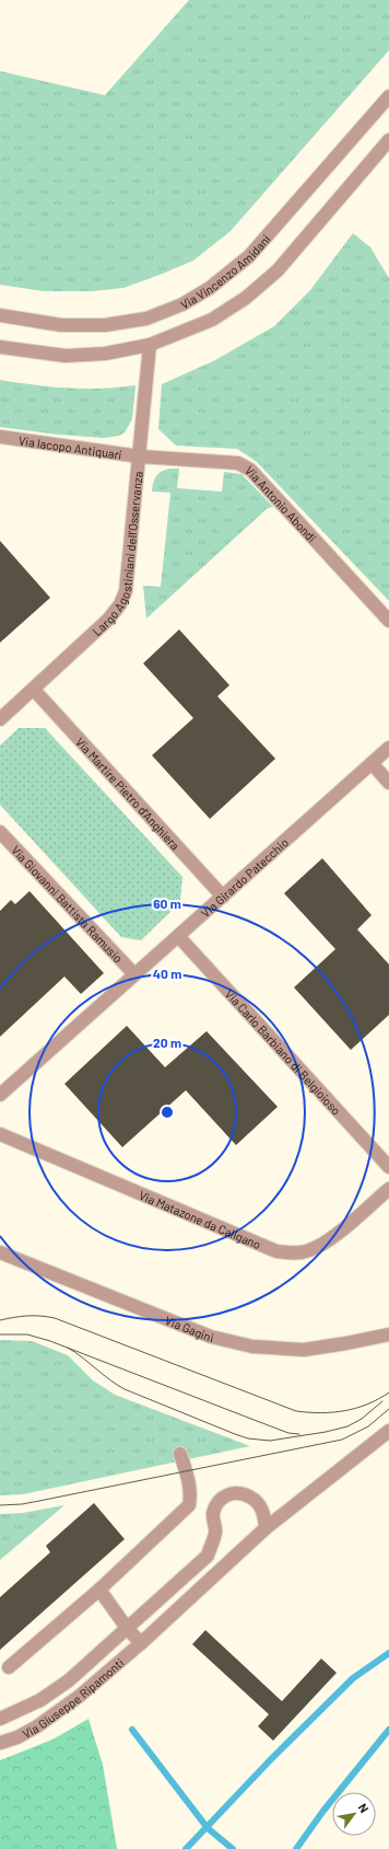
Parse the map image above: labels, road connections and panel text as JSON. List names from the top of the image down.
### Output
{
  "streets": {
    "street": [
      "Via Vincenzo Amidani",
      "Via Iacopo Antiquari",
      "Via Antonio Abondi",
      "Largo Agostiniani dell'Osservanza",
      "Via Martire Pietro d'Anghiera",
      "Via Girardo Patecchio",
      "Via Giovanni Battista Ramusio",
      "Via Carlo Barbiano di Belgioioso",
      "Via Matazone da Caligano",
      "Via Gagini",
      "Via Giuseppe Ripamonti"
    ]
  },
  "crossings": [
    ["Via Iacopo Antiquari", "Via Antonio Abondi"],
    ["Via Iacopo Antiquari", "Largo Agostiniani dell'Osservanza"],
    ["Via Antonio Abondi", "Largo Agostiniani dell'Osservanza"],
    ["Largo Agostiniani dell'Osservanza", "Via Martire Pietro d'Anghiera"],
    ["Via Martire Pietro d'Anghiera", "Via Girardo Patecchio"],
    ["Via Girardo Patecchio", "Via Giovanni Battista Ramusio"],
    ["Via Girardo Patecchio", "Via Carlo Barbiano di Belgioioso"]
  ],
  "north": "top right",
  "rings": ["60 m", "40 m", "20 m"]
}
